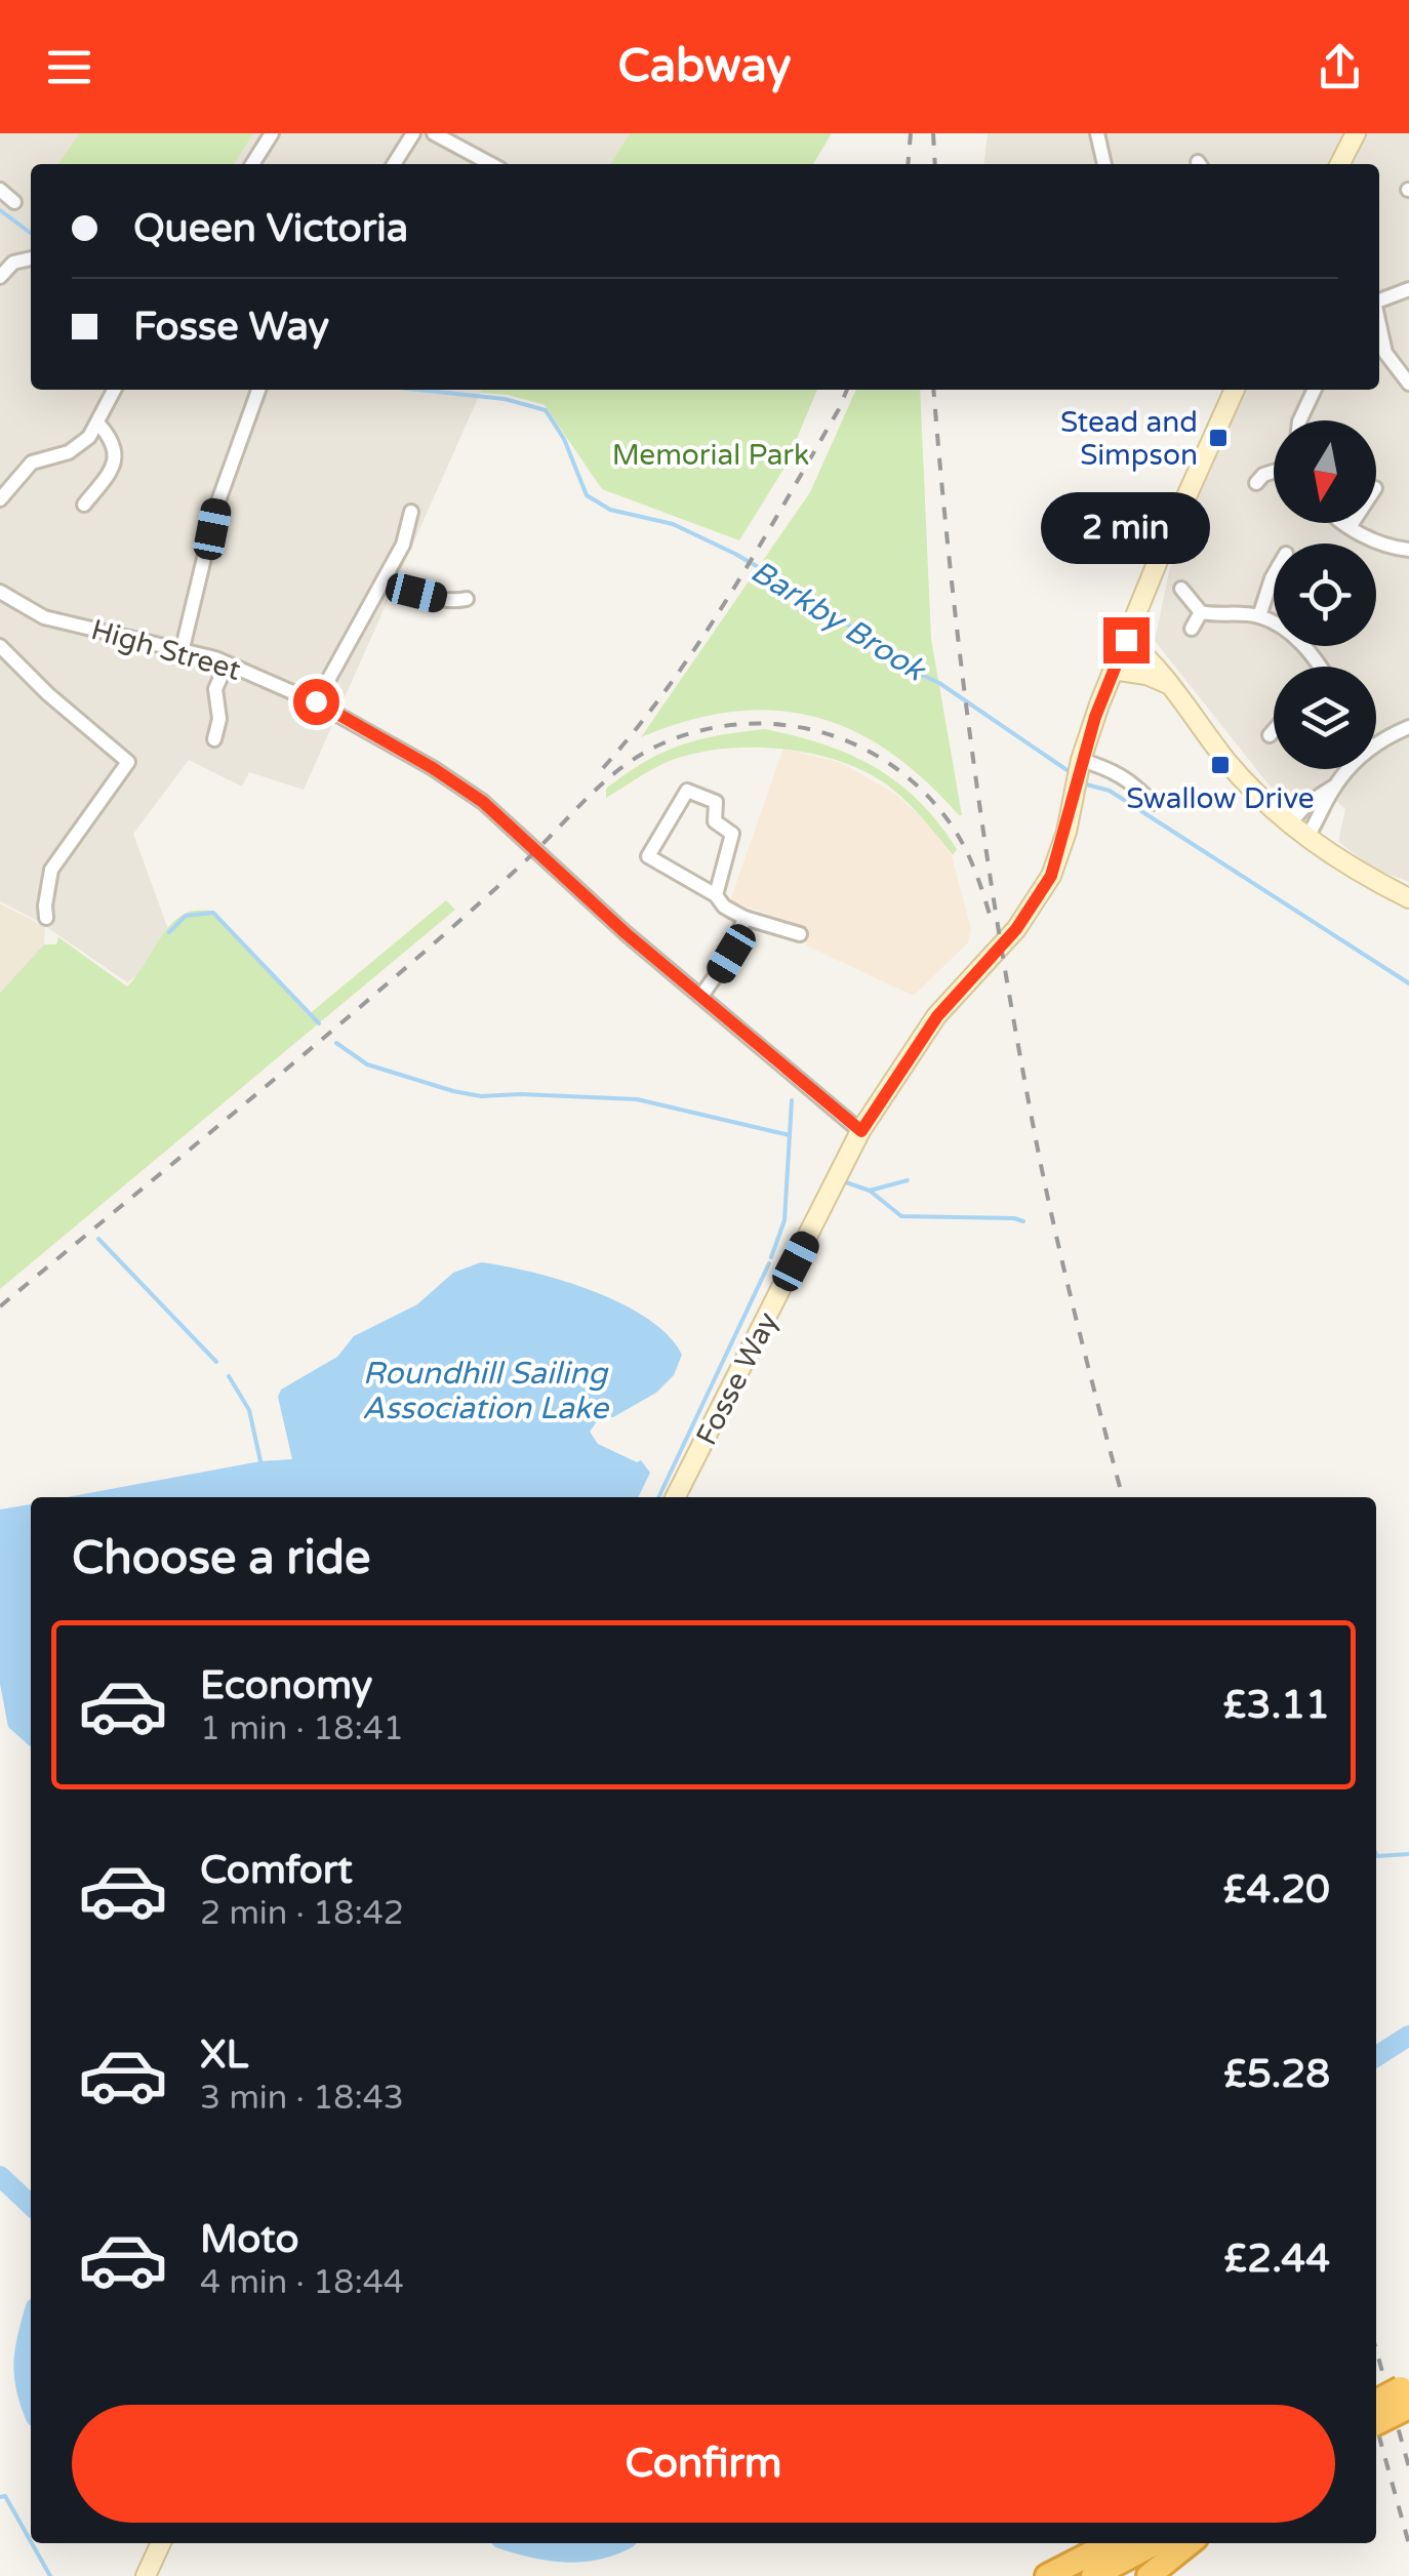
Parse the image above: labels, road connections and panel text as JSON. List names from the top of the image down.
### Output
{
  "streets": {
    "street": ["High Street", "Fosse Way"]
  },
  "crossings": [
    ["High Street", "Fosse Way"]
  ],
  "water": ["Barkby Brook", "Roundhill Sailing Association Lake"],
  "parks": ["Memorial Park"],
  "places": {
    "transit": ["Stead and Simpson", "Swallow Drive"]
  },
  "north": "bottom",
  "page": {
    "header": "Cabway",
    "banner": ["Queen Victoria", "Fosse Way"],
    "bubble": "2 min",
    "heading": "Choose a ride",
    "list": [
      {
        "name": "Economy",
        "note": "1 min · 18:41",
        "value": "£3.11"
      },
      {
        "name": "Comfort",
        "note": "2 min · 18:42",
        "value": "£4.20"
      },
      {
        "name": "XL",
        "note": "3 min · 18:43",
        "value": "£5.28"
      },
      {
        "name": "Moto",
        "note": "4 min · 18:44",
        "value": "£2.44"
      }
    ],
    "buttons": "Confirm"
  }
}
